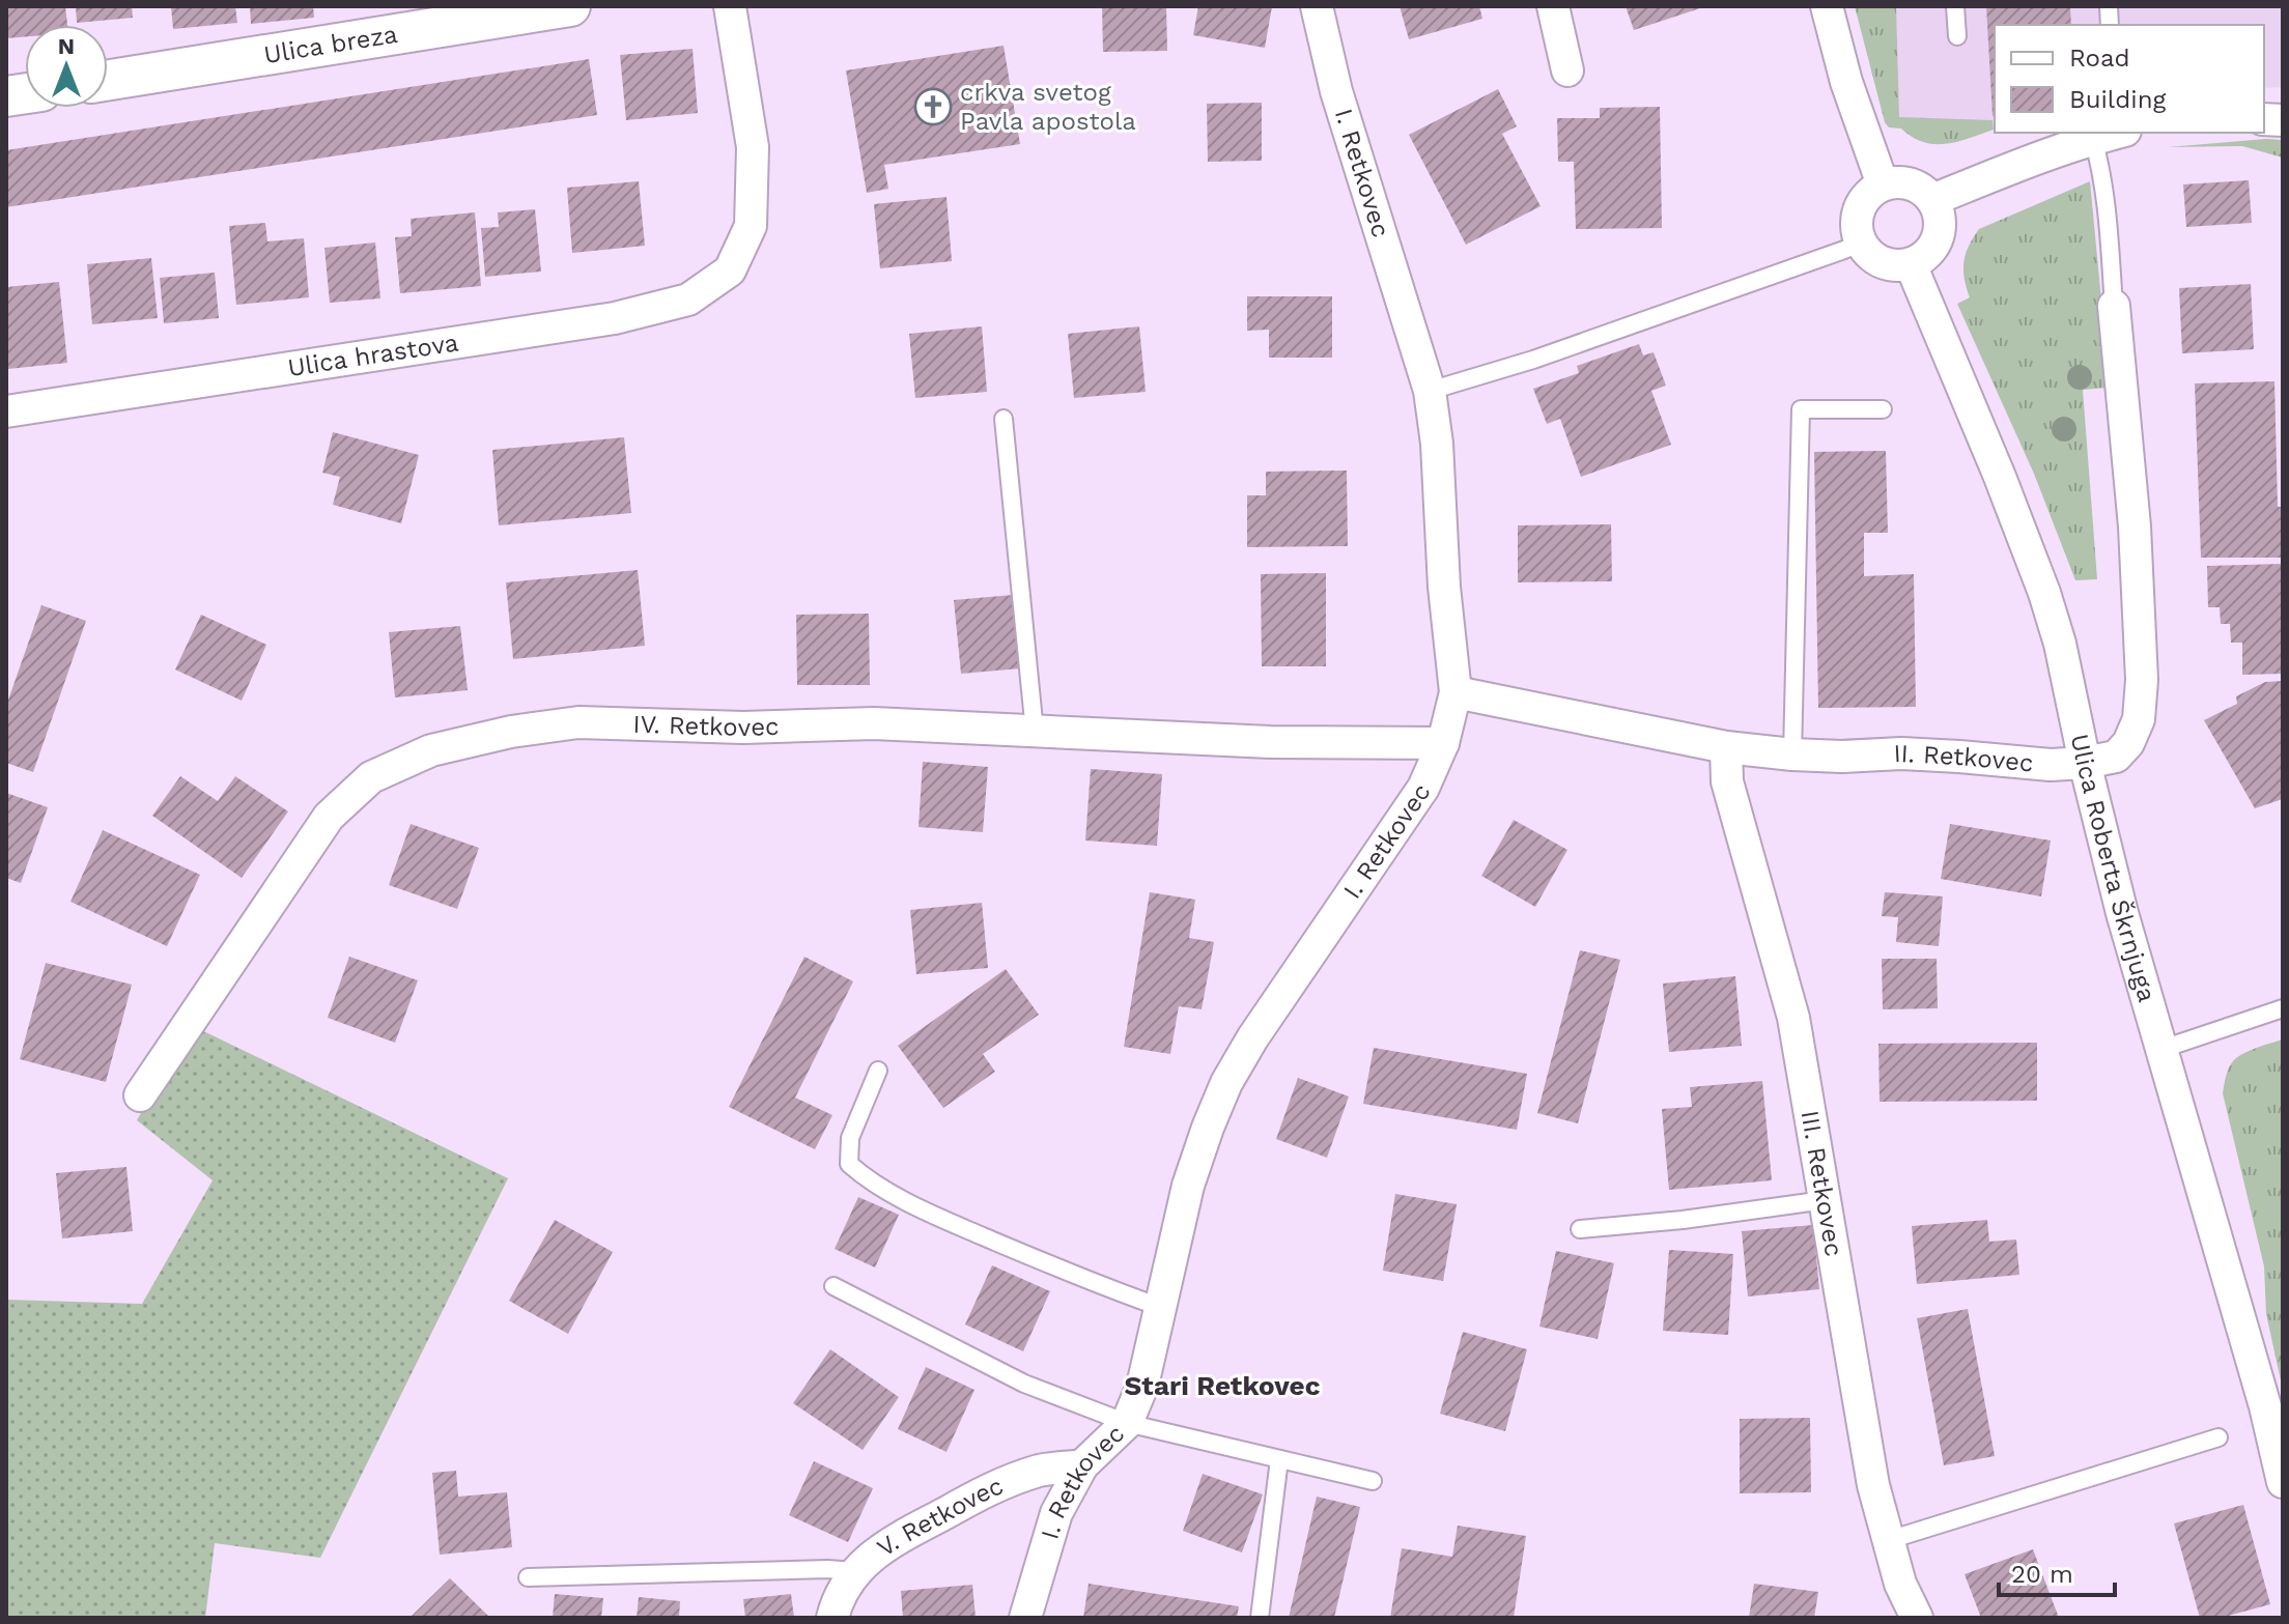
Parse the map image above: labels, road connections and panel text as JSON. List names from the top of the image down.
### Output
{
  "streets": {
    "street": [
      "Ulica breza",
      "I. Retkovec",
      "Ulica hrastova",
      "IV. Retkovec",
      "II. Retkovec",
      "Ulica Roberta Škrnjuga",
      "III. Retkovec",
      "V. Retkovec"
    ]
  },
  "crossings": [
    ["I. Retkovec", "IV. Retkovec"],
    ["I. Retkovec", "II. Retkovec"],
    ["I. Retkovec", "V. Retkovec"],
    ["II. Retkovec", "Ulica Roberta Škrnjuga"],
    ["II. Retkovec", "III. Retkovec"]
  ],
  "districts": ["Stari Retkovec"],
  "places": {
    "church": ["crkva svetog Pavla apostola"]
  },
  "legend": ["Road", "Building"],
  "scale_bar": "20 m",
  "north": "top"
}
